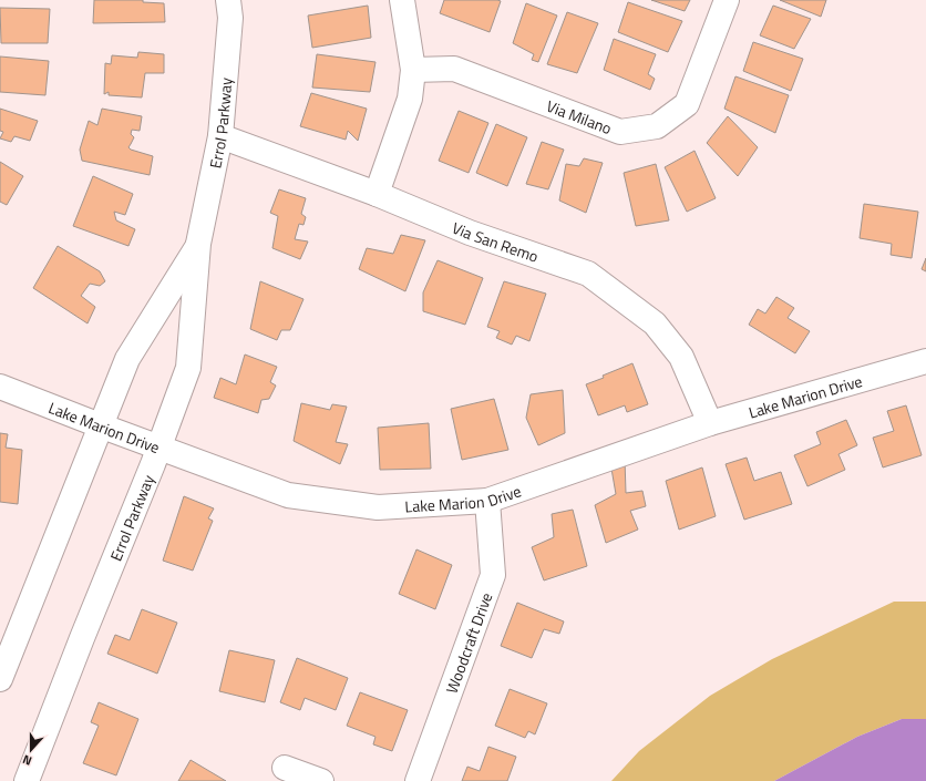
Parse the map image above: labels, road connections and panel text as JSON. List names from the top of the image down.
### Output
{
  "streets": {
    "street": [
      "Via Milano",
      "Errol Parkway",
      "Via San Remo",
      "Lake Marion Drive",
      "Woodcraft Drive"
    ]
  },
  "crossings": [
    ["Errol Parkway", "Via San Remo"],
    ["Errol Parkway", "Lake Marion Drive"],
    ["Via San Remo", "Lake Marion Drive"],
    ["Lake Marion Drive", "Woodcraft Drive"]
  ],
  "north": "bottom"
}
